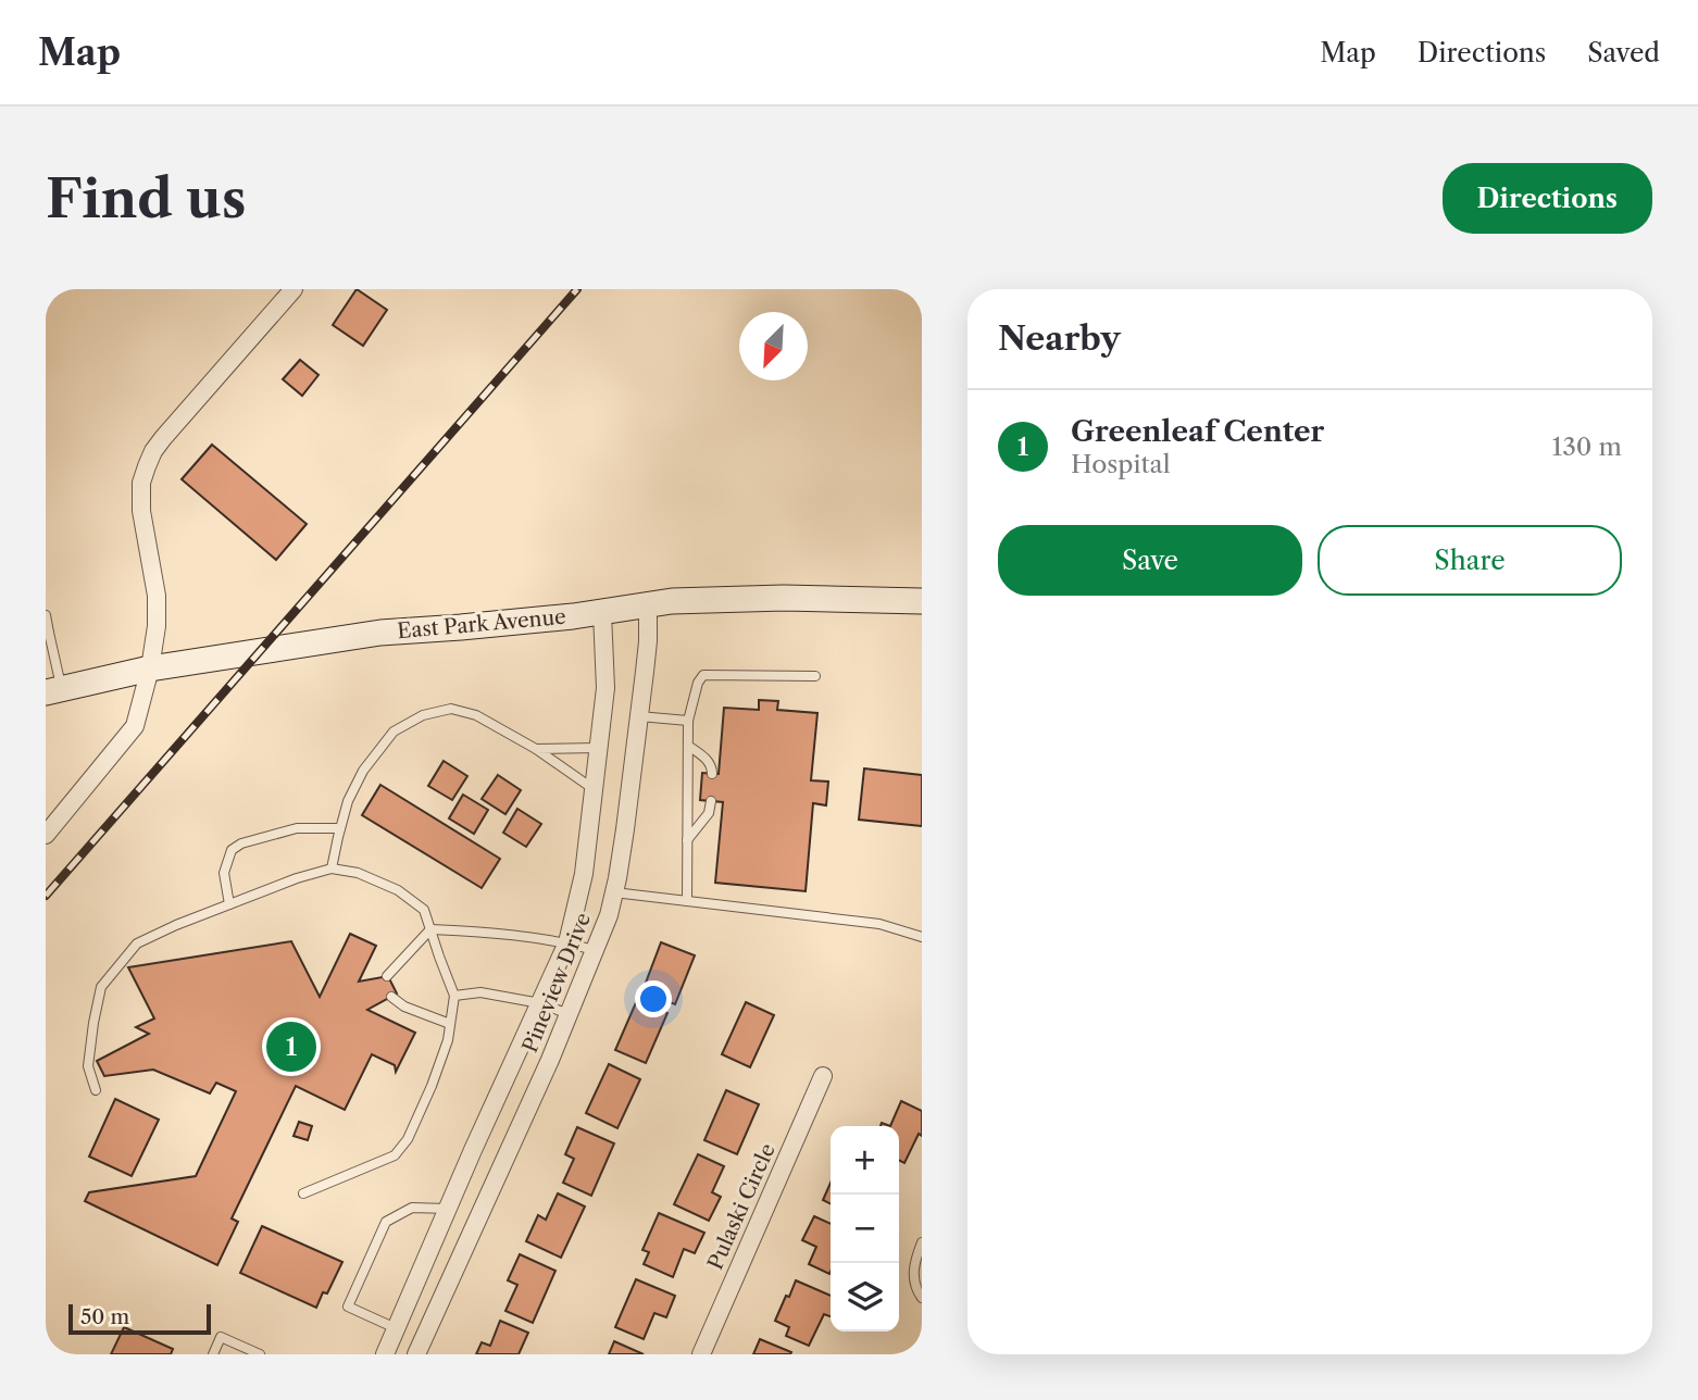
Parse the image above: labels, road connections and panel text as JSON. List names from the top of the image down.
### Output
{
  "streets": {
    "main road": ["East Park Avenue"],
    "street": ["Pineview Drive", "Pulaski Circle"]
  },
  "crossings": [
    ["East Park Avenue", "Pineview Drive"]
  ],
  "scale_bar": "50 m",
  "north": "bottom left",
  "page": {
    "header": "Map",
    "nav": ["Map", "Directions", "Saved"],
    "buttons": [
      "Directions",
      ["Save", "Share"]
    ],
    "title": "Find us",
    "heading": "Nearby",
    "list": [
      {
        "mark": "1",
        "name": "Greenleaf Center",
        "note": "Hospital",
        "value": "130 m"
      }
    ],
    "pins": "1",
    "map_buttons": ["+", "−"],
    "scale": "50 m"
  }
}
